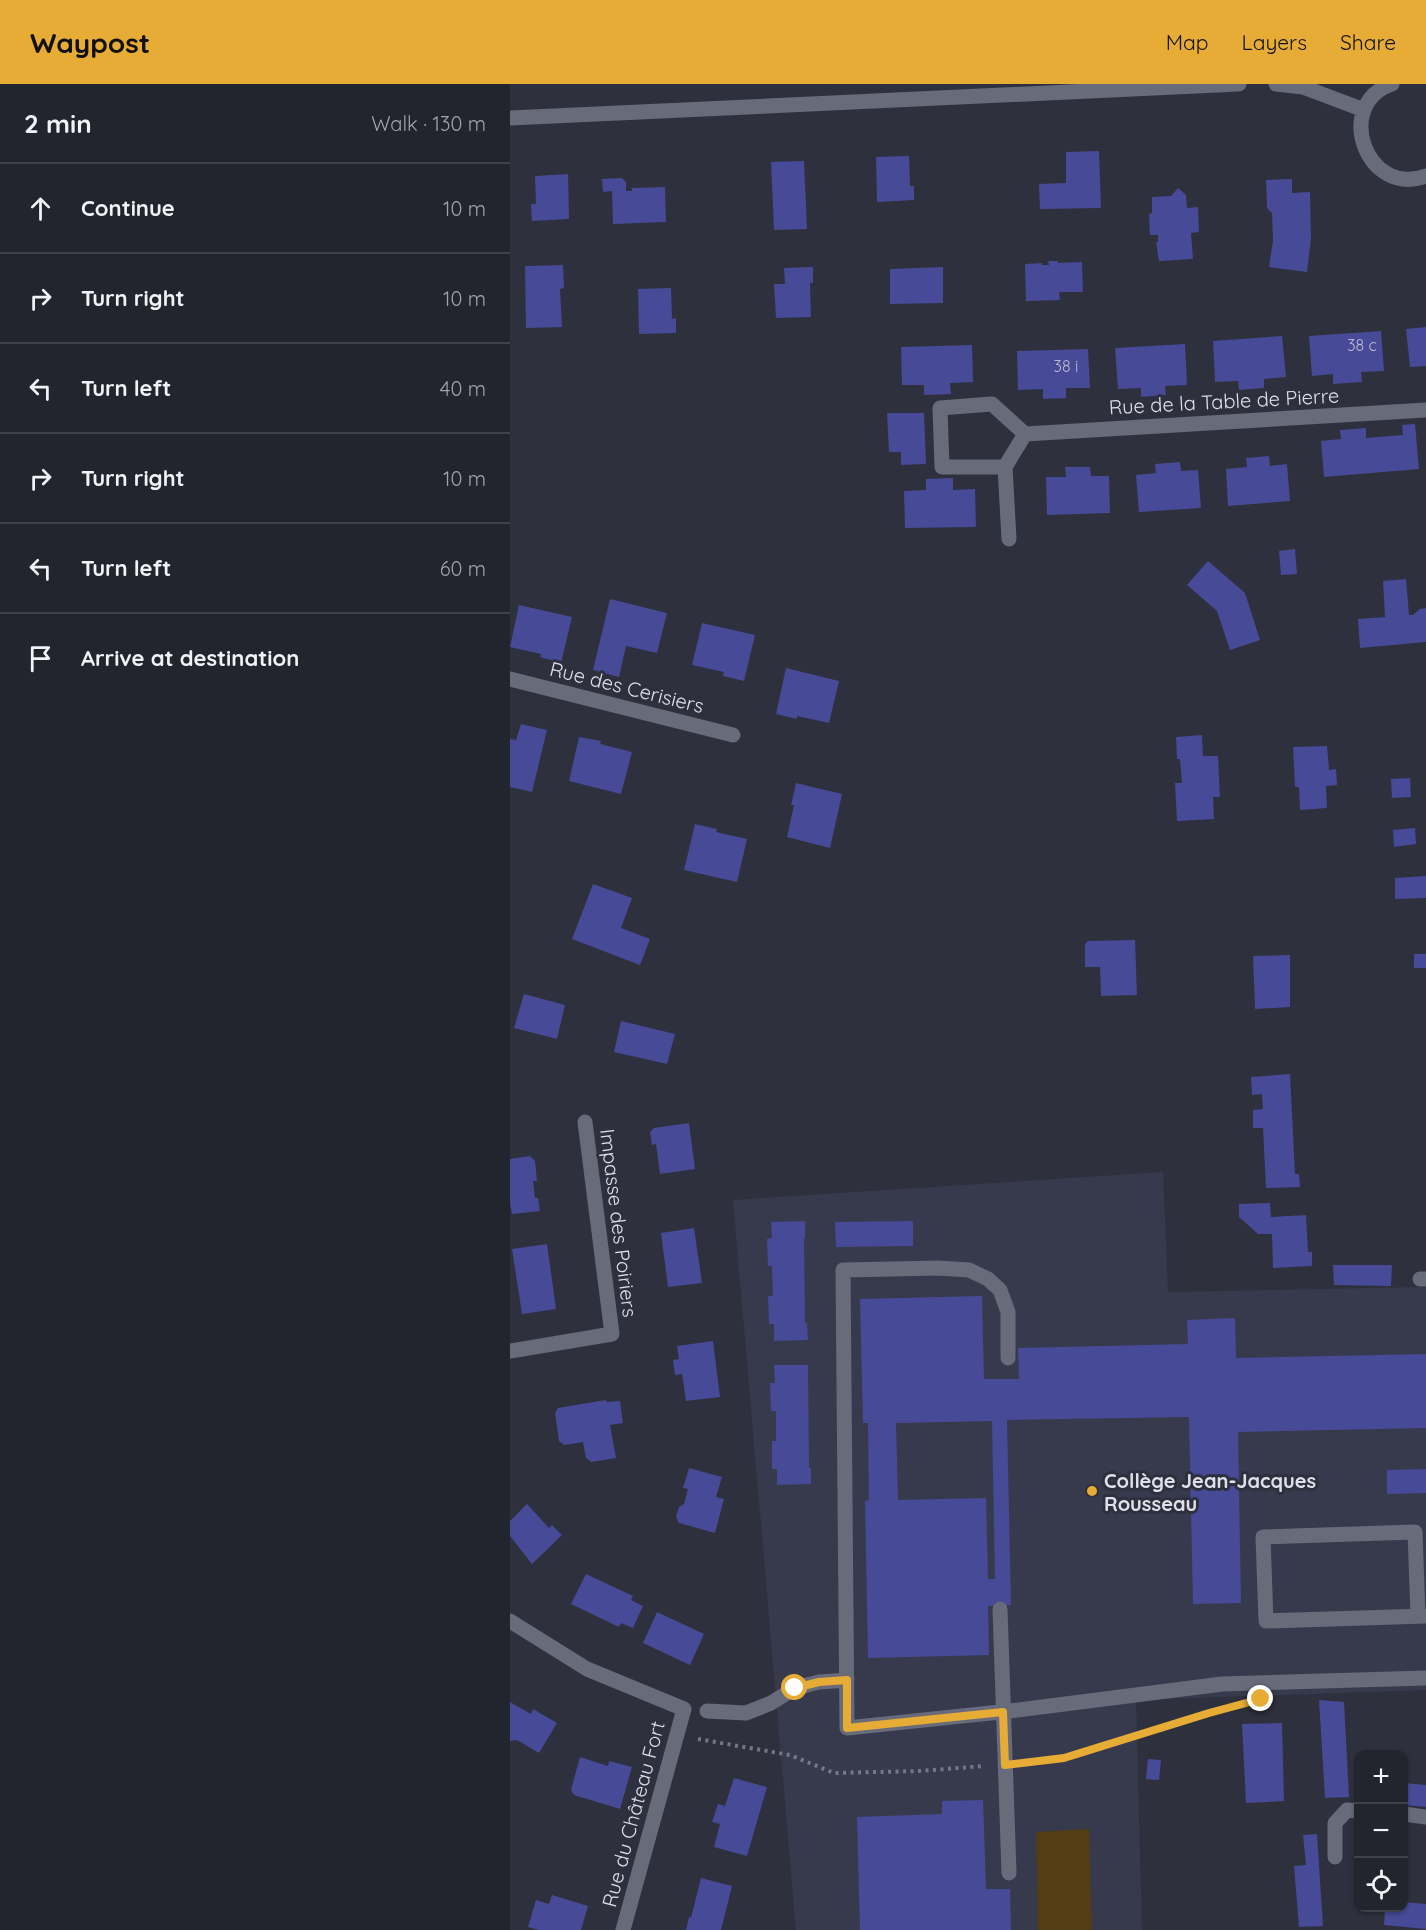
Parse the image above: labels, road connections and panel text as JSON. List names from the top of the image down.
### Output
{
  "streets": {
    "street": [
      "Rue de la Table de Pierre",
      "Rue des Cerisiers",
      "Impasse des Poiriers",
      "Rue du Château Fort"
    ]
  },
  "places": ["Collège Jean-Jacques Rousseau"],
  "house_numbers": ["38 c", "38 i"],
  "page": {
    "header": "Waypost",
    "nav": ["Map", "Layers", "Share"],
    "heading": ["2 min", "Walk · 130 m"],
    "list": [
      ["Continue", "10 m"],
      ["Turn right", "10 m"],
      ["Turn left", "40 m"],
      ["Turn right", "10 m"],
      ["Turn left", "60 m"],
      "Arrive at destination"
    ],
    "map_buttons": ["+", "−"]
  }
}
